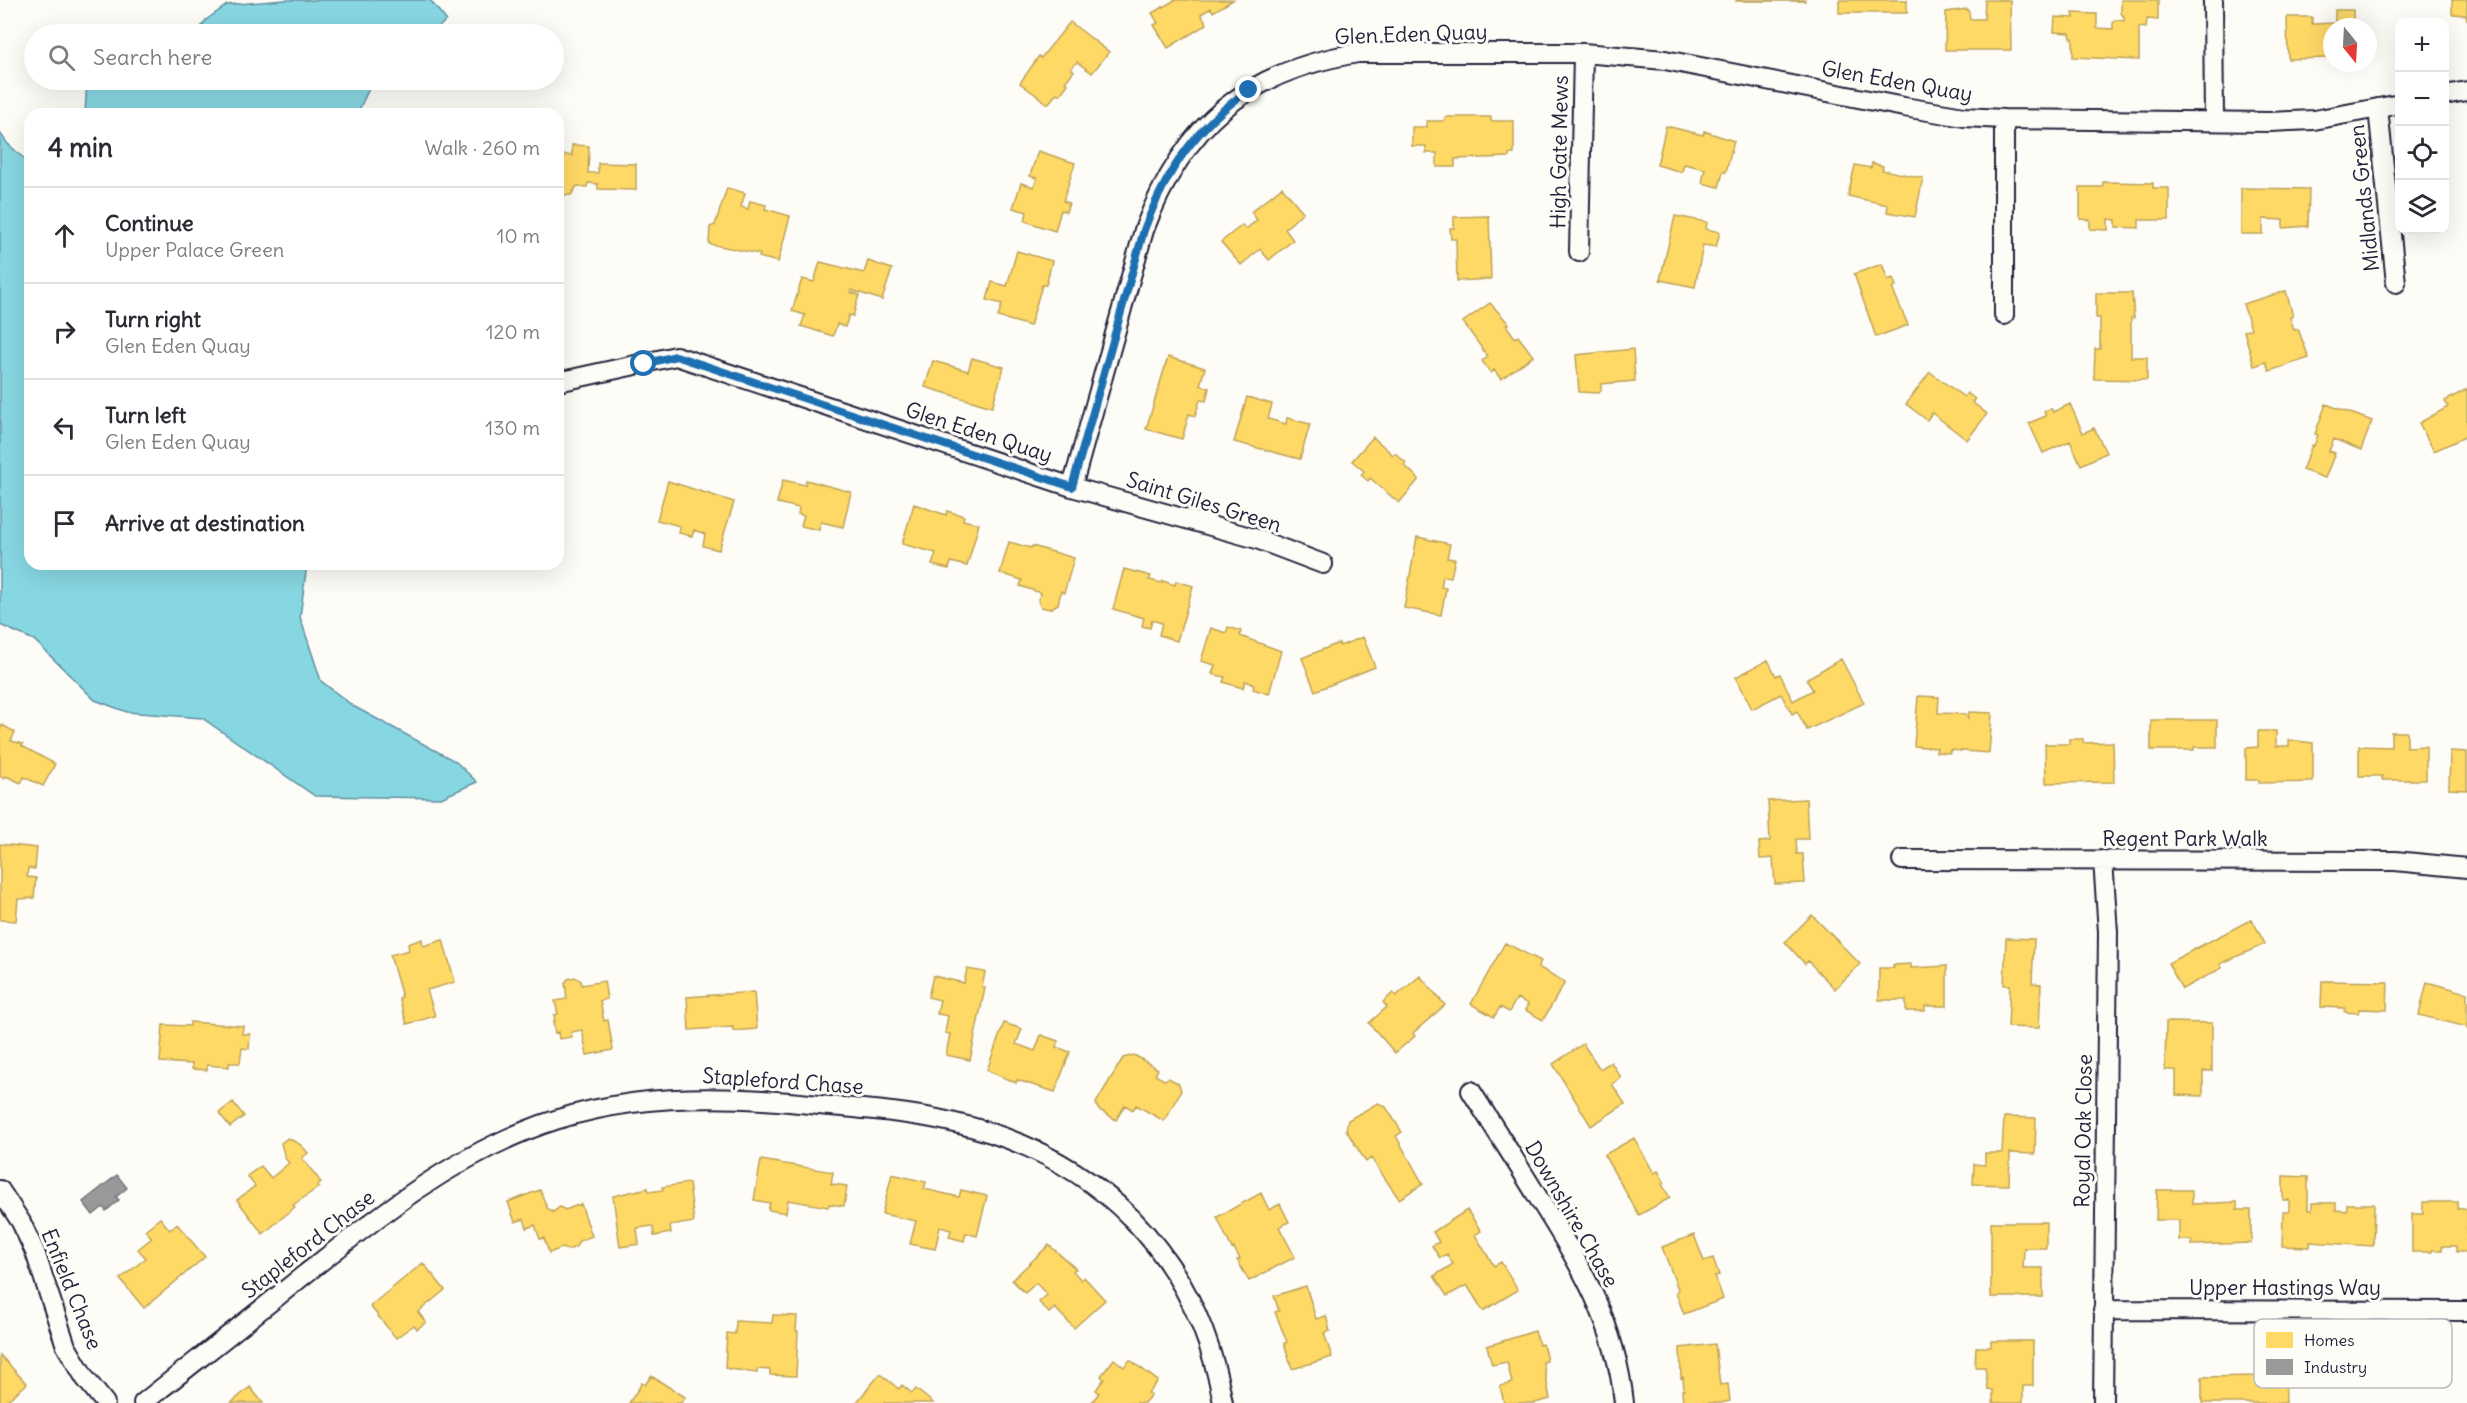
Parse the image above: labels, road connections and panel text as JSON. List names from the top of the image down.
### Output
{
  "streets": {
    "street": [
      "Glen Eden Quay",
      "High Gate Mews",
      "Midlands Green",
      "Saint Giles Green",
      "Regent Park Walk",
      "Stapleford Chase",
      "Royal Oak Close",
      "Downshire Chase",
      "Upper Hastings Way",
      "Enfield Chase"
    ]
  },
  "crossings": [
    ["Glen Eden Quay", "High Gate Mews"],
    ["Glen Eden Quay", "Midlands Green"],
    ["Glen Eden Quay", "Saint Giles Green"],
    ["Regent Park Walk", "Royal Oak Close"],
    ["Royal Oak Close", "Upper Hastings Way"]
  ],
  "legend": ["Homes", "Industry"],
  "north": "bottom",
  "page": {
    "map_buttons": ["+", "−"],
    "search": "Search here",
    "heading": ["4 min", "Walk · 260 m"],
    "list": [
      ["Continue", "Upper Palace Green", "10 m"],
      ["Turn right", "Glen Eden Quay", "120 m"],
      ["Turn left", "Glen Eden Quay", "130 m"],
      "Arrive at destination"
    ]
  }
}
